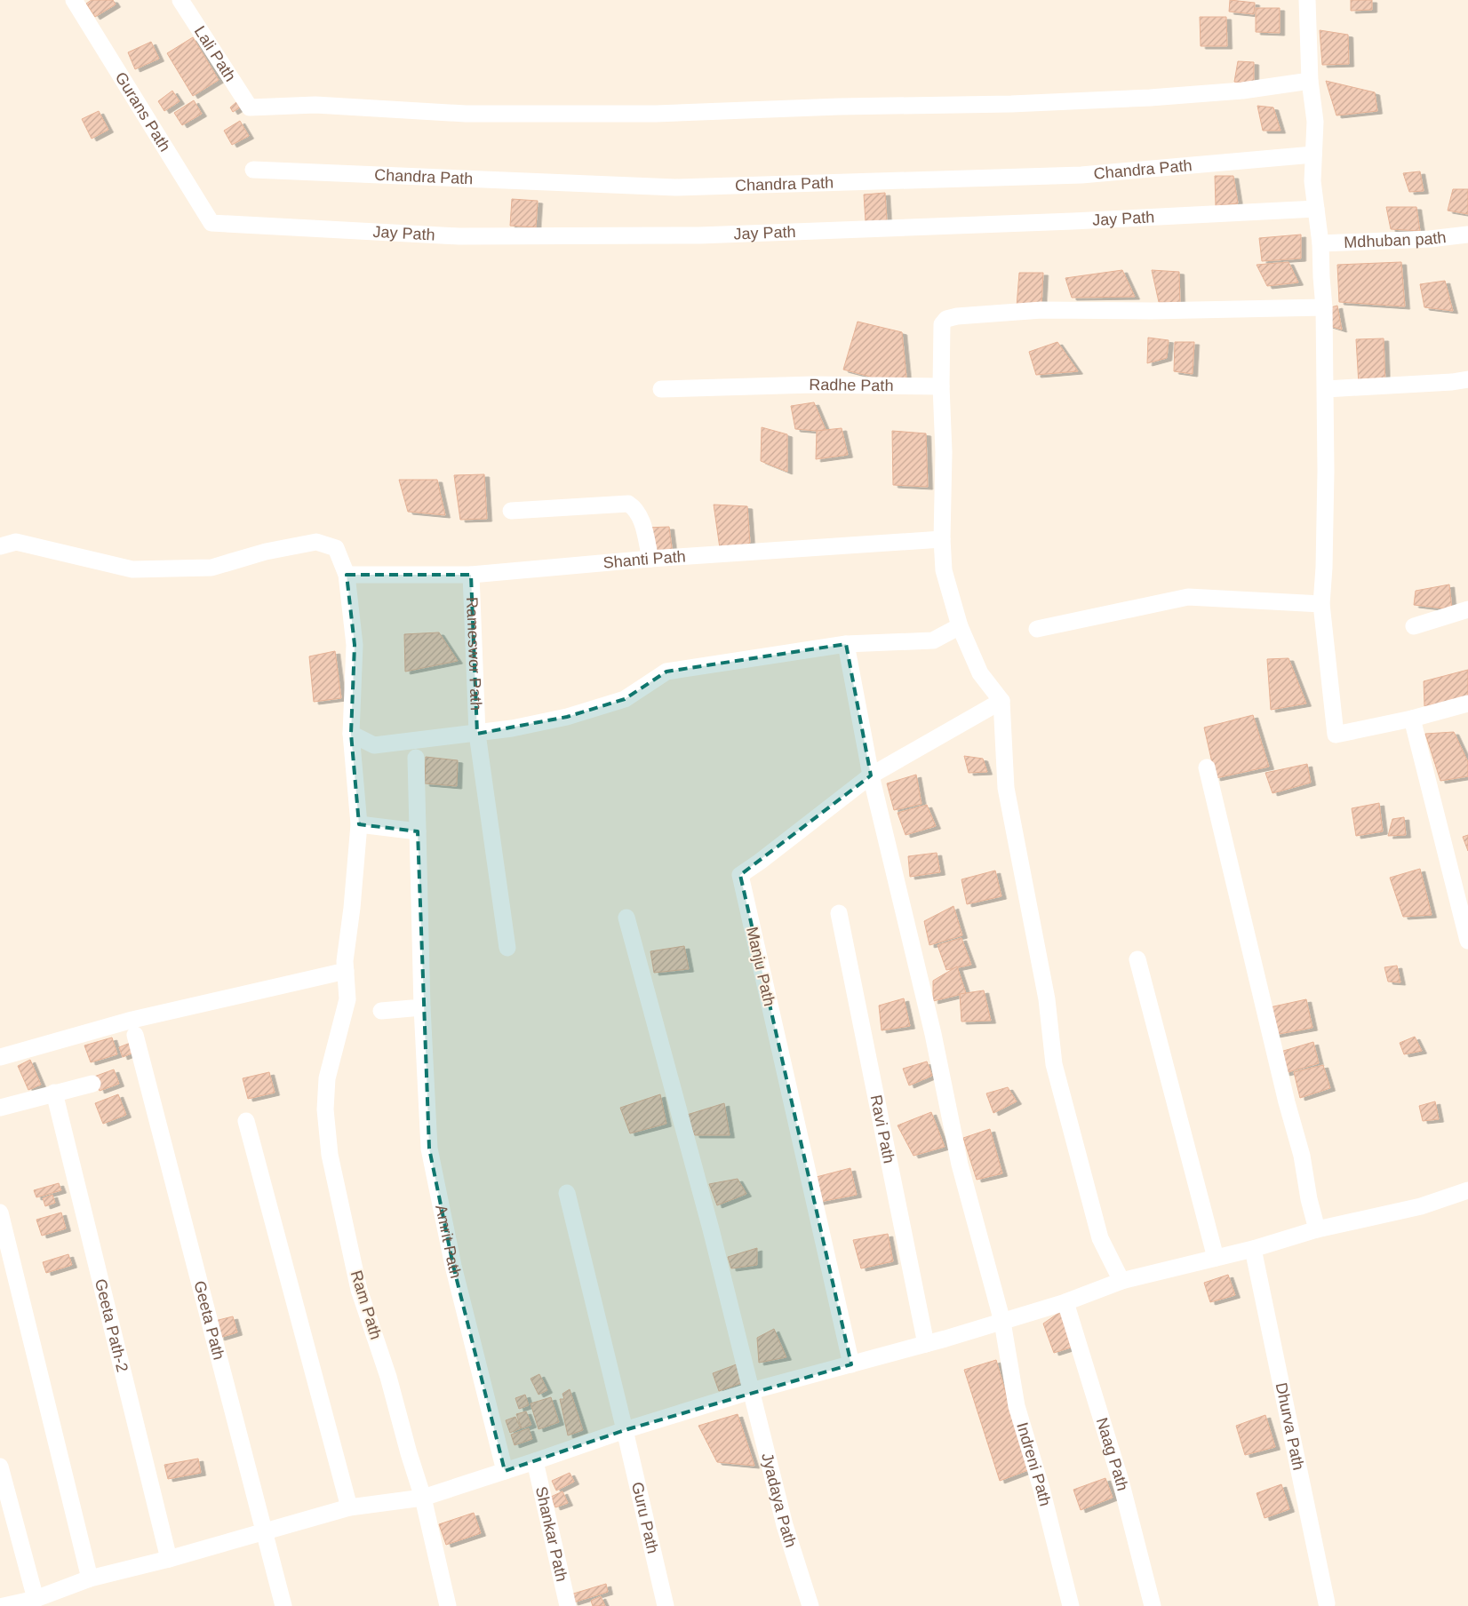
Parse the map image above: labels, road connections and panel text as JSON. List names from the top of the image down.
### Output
{
  "streets": {
    "street": [
      "Lali Path",
      "Gurans Path",
      "Chandra Path",
      "Jay Path",
      "Mdhuban path",
      "Radhe Path",
      "Shanti Path",
      "Rameswor Path",
      "Manju Path",
      "Ravi Path",
      "Amrit Path",
      "Ram Path",
      "Geeta Path",
      "Geeta Path-2",
      "Dhurva Path",
      "Naag Path",
      "Indreni Path",
      "Jyadaya Path",
      "Guru Path",
      "Shankar Path"
    ]
  },
  "crossings": [
    ["Gurans Path", "Jay Path"],
    ["Shanti Path", "Rameswor Path"],
    ["Shanti Path", "Ram Path"],
    ["Manju Path", "Indreni Path"]
  ]
}
